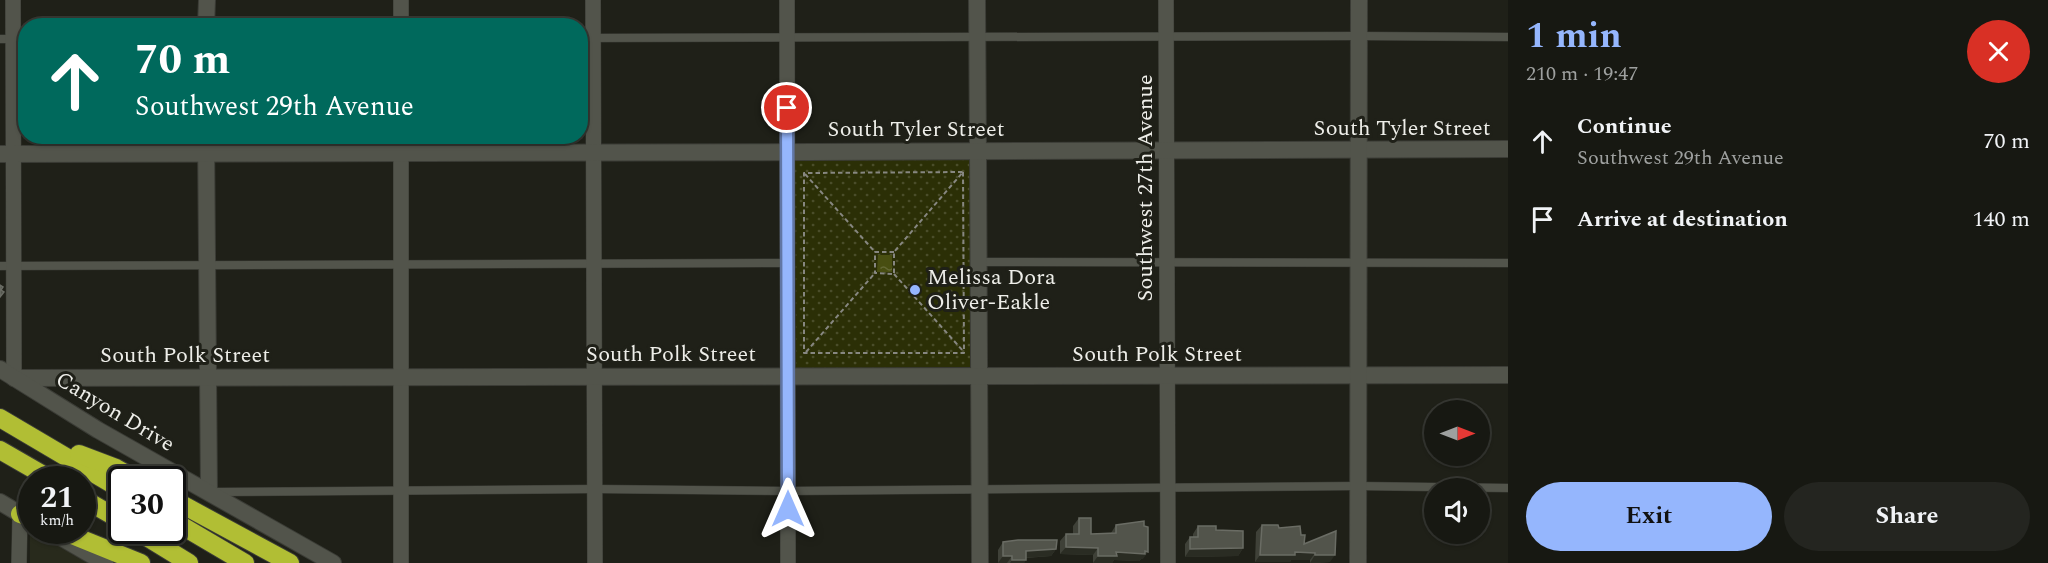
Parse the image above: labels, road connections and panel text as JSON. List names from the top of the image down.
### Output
{
  "streets": {
    "main road": ["South Tyler Street", "South Polk Street", "Canyon Drive"],
    "street": ["Southwest 27th Avenue"]
  },
  "crossings": [
    ["South Tyler Street", "Southwest 27th Avenue"],
    ["Southwest 27th Avenue", "South Polk Street"],
    ["South Polk Street", "Canyon Drive"]
  ],
  "places": ["Melissa Dora Oliver-Eakle"],
  "north": "right",
  "page": {
    "heading": ["1 min", "210 m · 19:47"],
    "turn": ["70 m", "Southwest 29th Avenue"],
    "list": [
      {
        "name": "Continue",
        "note": "Southwest 29th Avenue",
        "value": "70 m"
      },
      {
        "name": "Arrive at destination",
        "value": "140 m"
      }
    ],
    "speed": "21 km/h",
    "limit": "30",
    "buttons": ["Exit", "Share"]
  }
}
